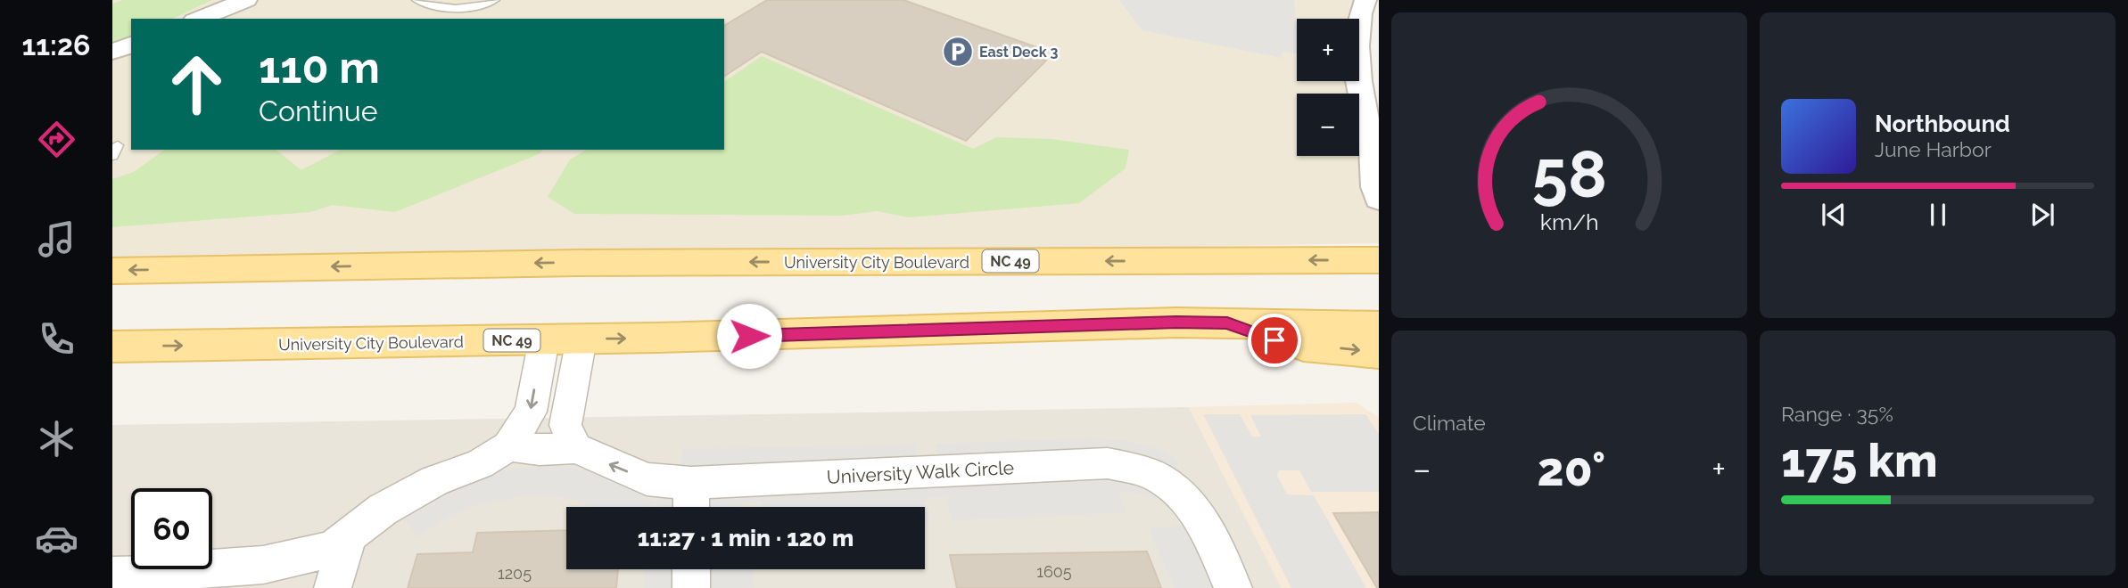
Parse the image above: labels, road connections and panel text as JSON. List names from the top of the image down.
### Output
{
  "streets": {
    "main road": ["NC 49", "University City Boulevard"],
    "street": ["University Walk Circle"]
  },
  "places": {
    "parking": ["East Deck 3"]
  },
  "house_numbers": ["1605", "1205"],
  "page": {
    "tabs": "11:26",
    "map_buttons": ["+", "−"],
    "turn": ["110 m", "Continue"],
    "song": ["Northbound", "June Harbor"],
    "tile": [
      "Climate",
      ["Range · 35%", "175 km"]
    ],
    "heat": ["−", "20°", "+"],
    "limit": "60",
    "trip": "11:27 · 1 min · 120 m",
    "gauge": ["58", "km/h"]
  }
}
